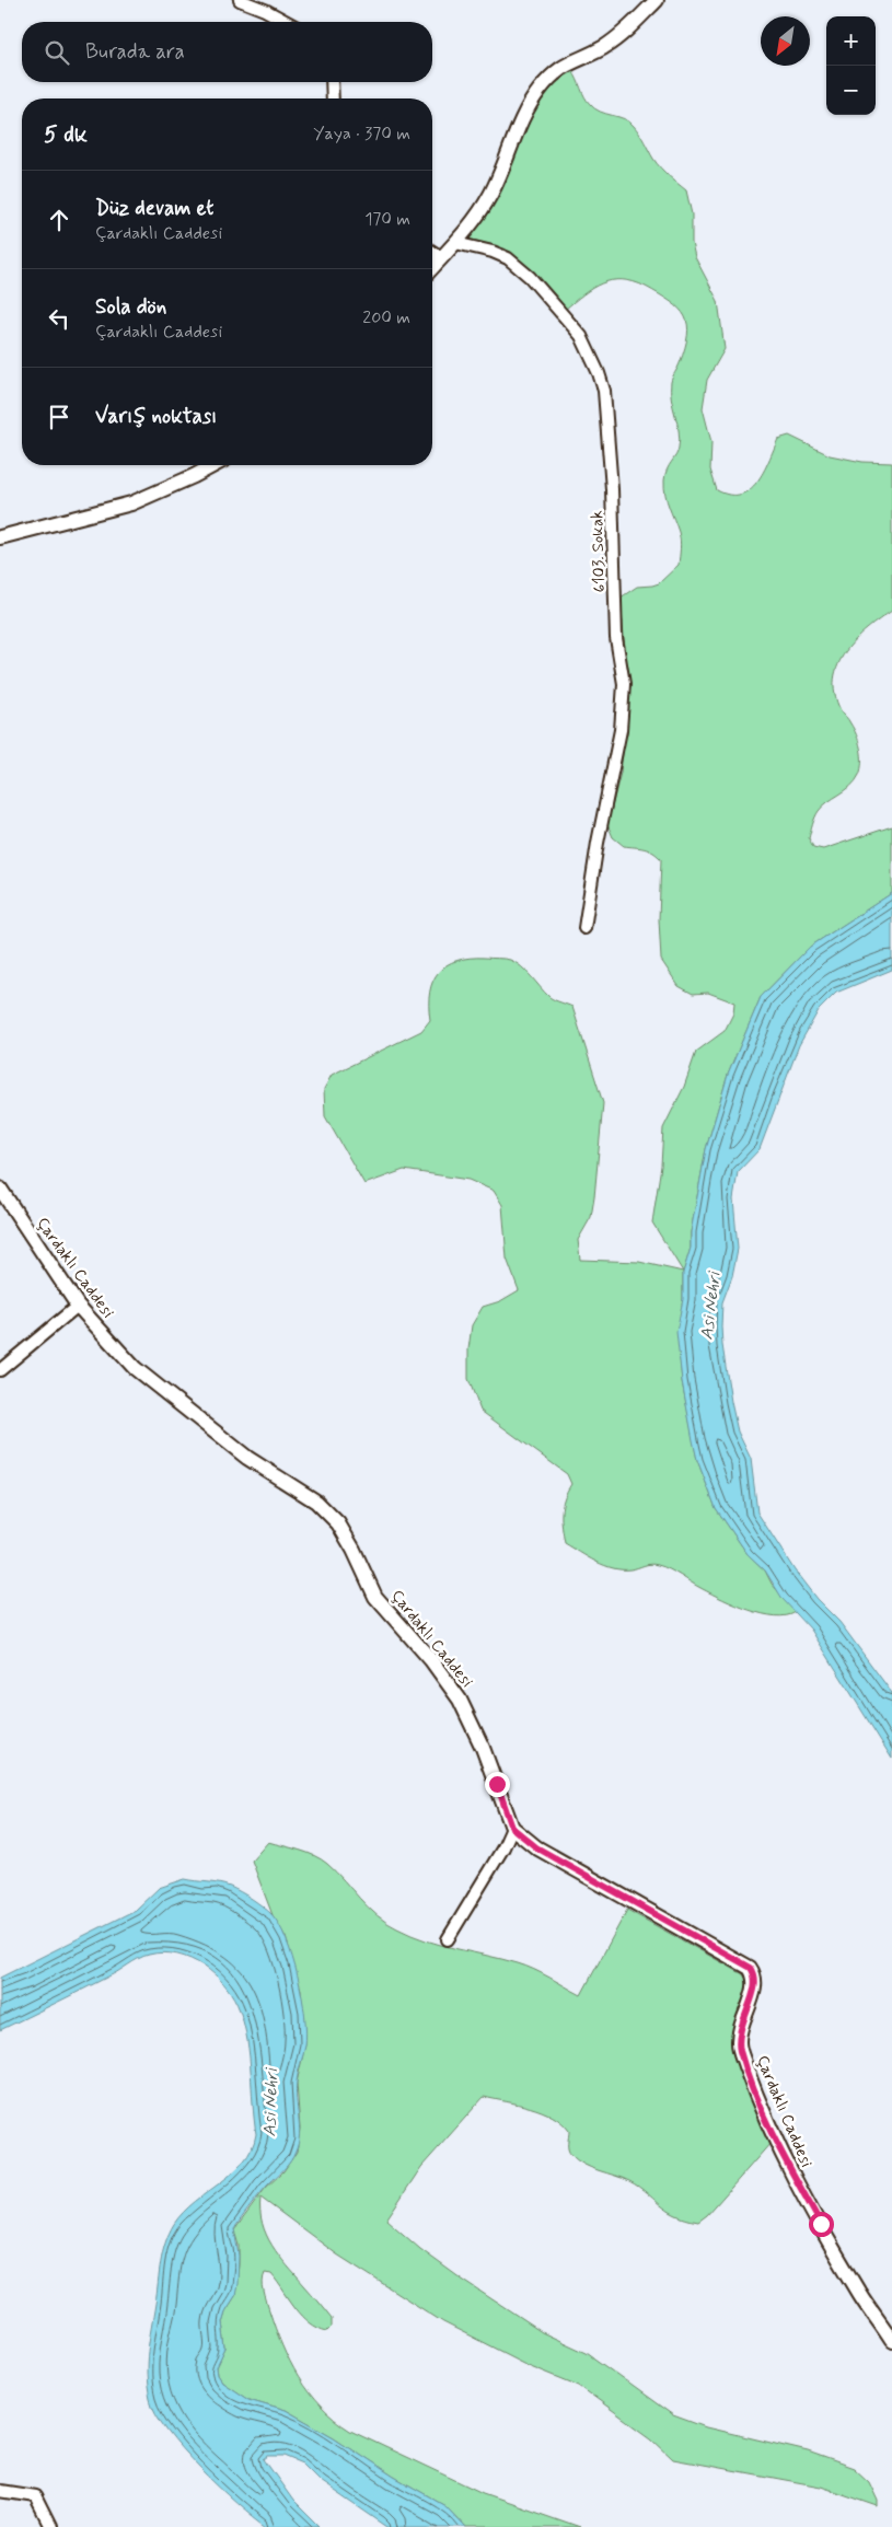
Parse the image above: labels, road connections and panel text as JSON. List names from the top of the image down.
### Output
{
  "streets": {
    "street": ["6103. Sokak", "Çardaklı Caddesi"]
  },
  "water": ["Asi Nehri"],
  "north": "bottom left",
  "page": {
    "map_buttons": ["+", "−"],
    "search": "Burada ara",
    "heading": ["5 dk", "Yaya · 370 m"],
    "list": [
      ["Düz devam et", "Çardaklı Caddesi", "170 m"],
      ["Sola dön", "Çardaklı Caddesi", "200 m"],
      "Varış noktası"
    ]
  }
}
